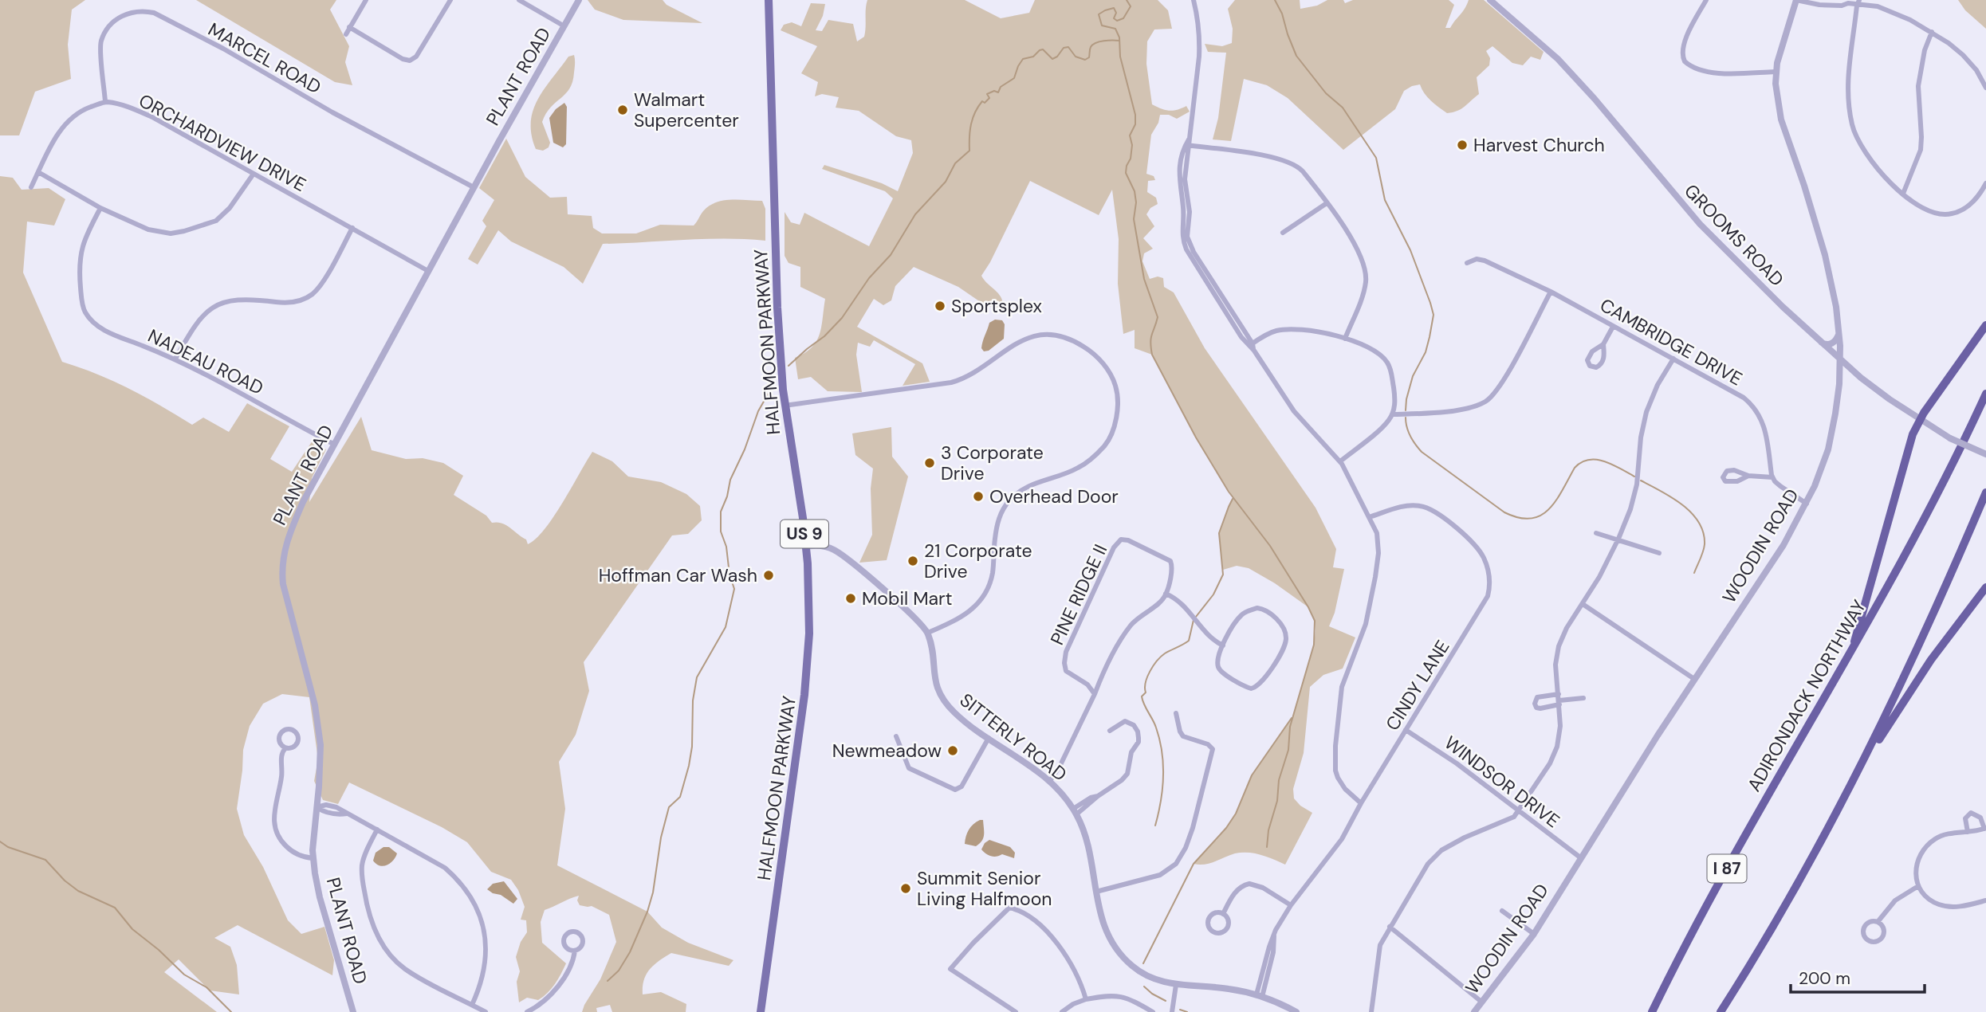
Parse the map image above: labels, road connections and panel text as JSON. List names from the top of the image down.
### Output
{
  "streets": {
    "highway": ["ADIRONDACK NORTHWAY", "I 87"],
    "main road": ["HALFMOON PARKWAY", "US 9"],
    "street": [
      "MARCEL ROAD",
      "PLANT ROAD",
      "ORCHARDVIEW DRIVE",
      "GROOMS ROAD",
      "CAMBRIDGE DRIVE",
      "NADEAU ROAD",
      "WOODIN ROAD",
      "PINE RIDGE II",
      "CINDY LANE",
      "SITTERLY ROAD",
      "WINDSOR DRIVE"
    ]
  },
  "crossings": [
    ["MARCEL ROAD", "PLANT ROAD"],
    ["MARCEL ROAD", "ORCHARDVIEW DRIVE"],
    ["PLANT ROAD", "ORCHARDVIEW DRIVE"],
    ["PLANT ROAD", "NADEAU ROAD"],
    ["GROOMS ROAD", "WOODIN ROAD"],
    ["WOODIN ROAD", "WINDSOR DRIVE"],
    ["CINDY LANE", "SITTERLY ROAD"],
    ["CINDY LANE", "WINDSOR DRIVE"]
  ],
  "places": [
    "Walmart Supercenter",
    "Harvest Church",
    "Sportsplex",
    "3 Corporate Drive",
    "Overhead Door",
    "21 Corporate Drive",
    "Hoffman Car Wash",
    "Mobil Mart",
    "Newmeadow",
    "Summit Senior Living Halfmoon"
  ],
  "scale_bar": "200 m"
}
